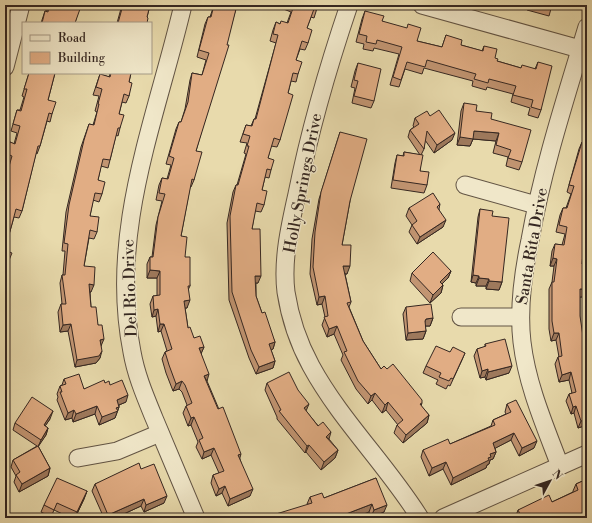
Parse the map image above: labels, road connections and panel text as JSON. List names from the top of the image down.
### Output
{
  "streets": {
    "street": ["Holly Springs Drive", "Santa Rita Drive", "Del Rio Drive"]
  },
  "legend": ["Road", "Building"],
  "north": "top right"
}
